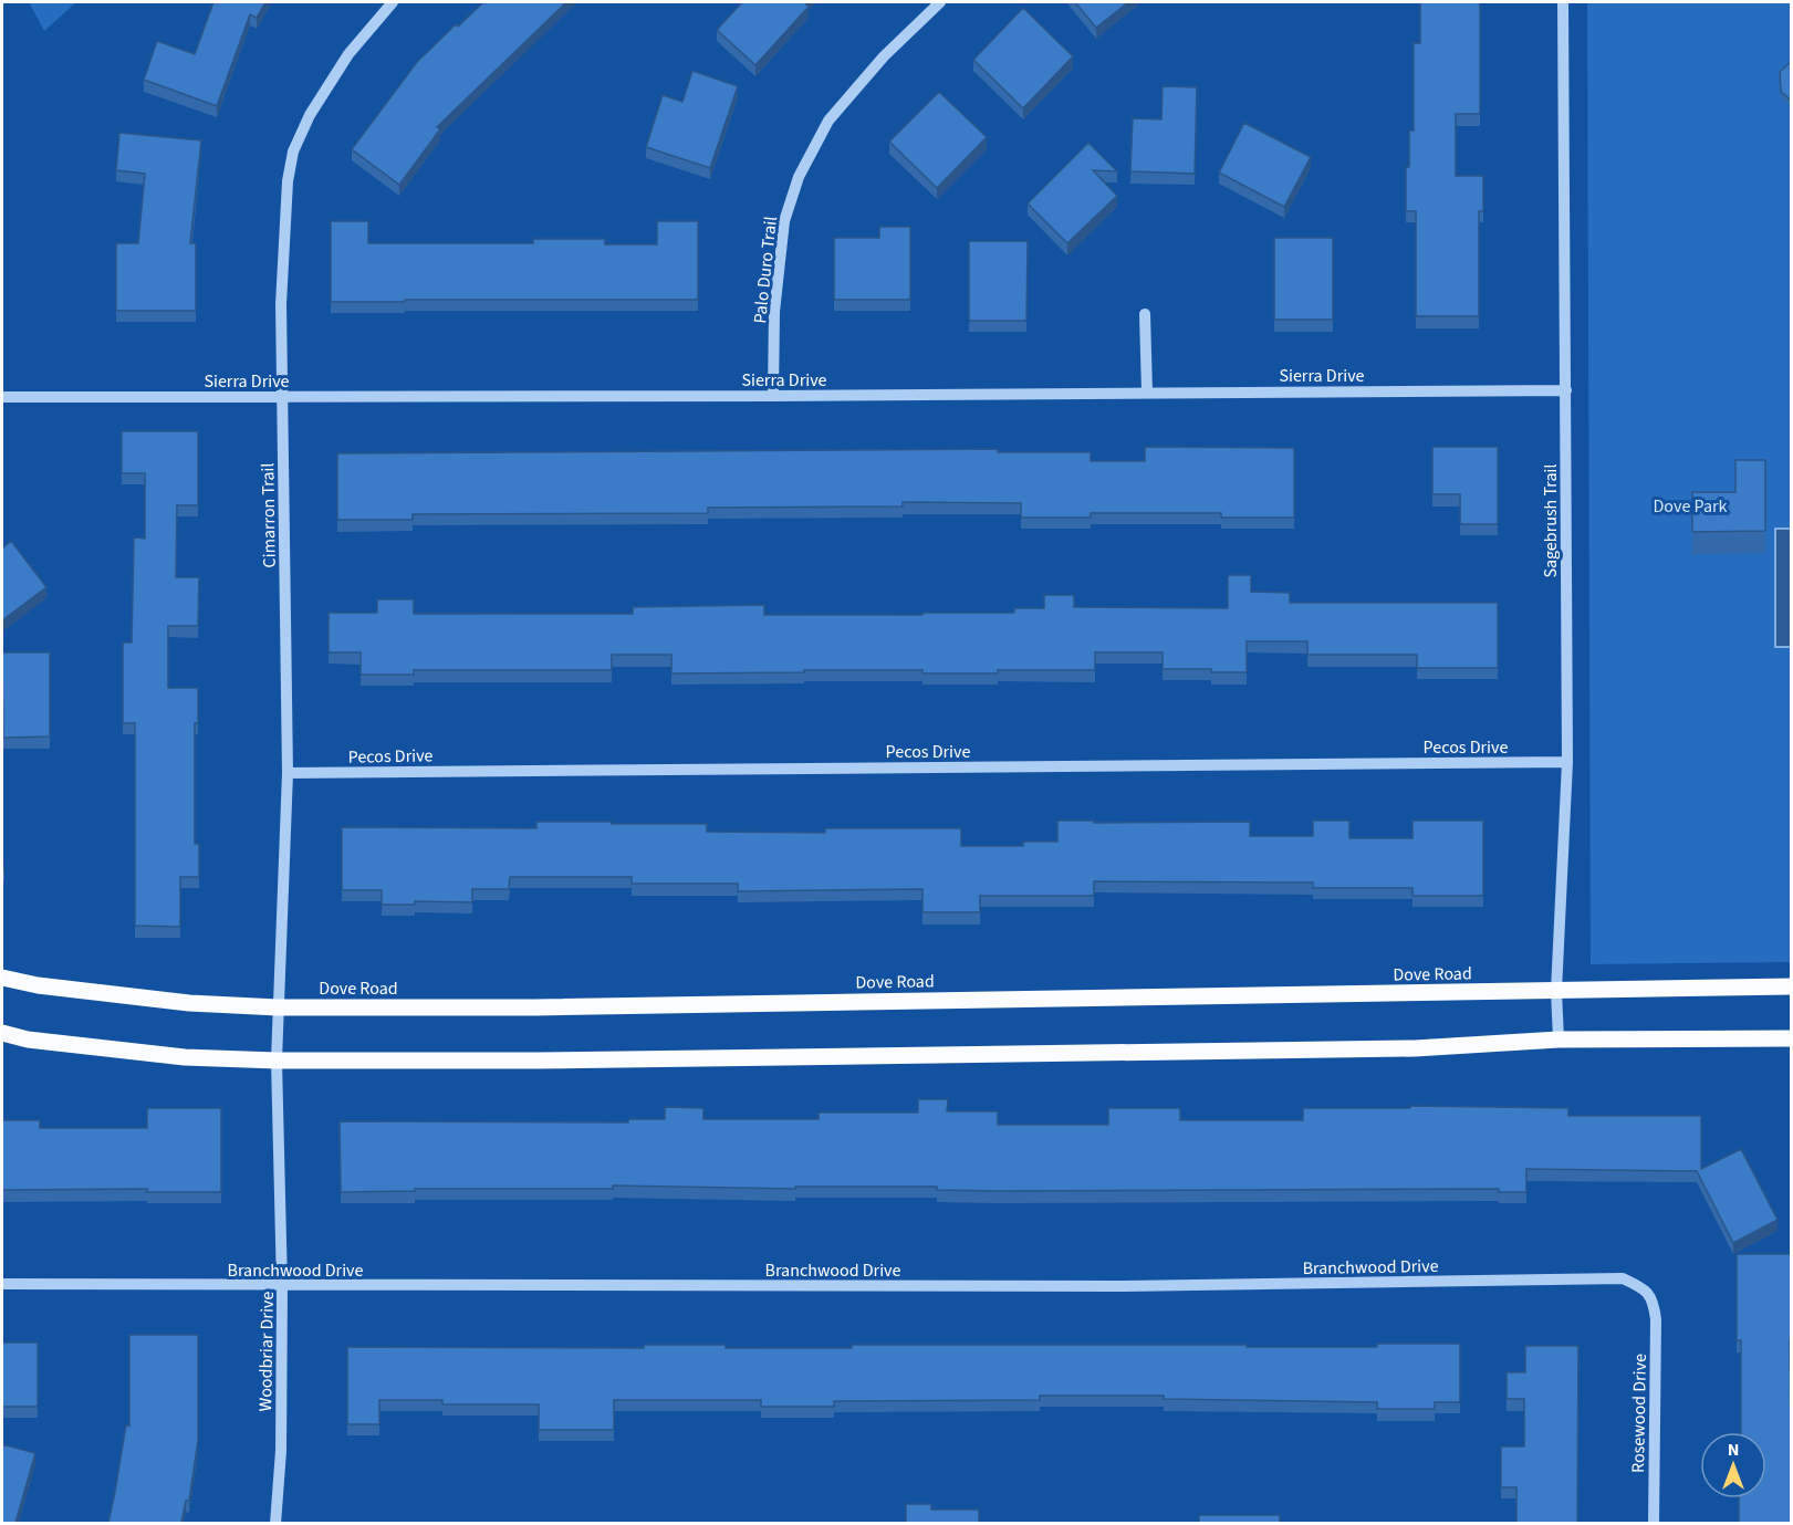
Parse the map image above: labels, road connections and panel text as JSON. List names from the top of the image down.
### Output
{
  "streets": {
    "main road": ["Dove Road"],
    "street": [
      "Palo Duro Trail",
      "Sierra Drive",
      "Cimarron Trail",
      "Sagebrush Trail",
      "Pecos Drive",
      "Branchwood Drive",
      "Woodbriar Drive",
      "Rosewood Drive"
    ]
  },
  "crossings": [
    ["Palo Duro Trail", "Sierra Drive"],
    ["Sierra Drive", "Cimarron Trail"],
    ["Sierra Drive", "Sagebrush Trail"],
    ["Cimarron Trail", "Pecos Drive"],
    ["Cimarron Trail", "Dove Road"],
    ["Cimarron Trail", "Woodbriar Drive"],
    ["Sagebrush Trail", "Pecos Drive"],
    ["Sagebrush Trail", "Dove Road"],
    ["Branchwood Drive", "Woodbriar Drive"],
    ["Branchwood Drive", "Rosewood Drive"]
  ],
  "parks": ["Dove Park"],
  "north": "top"
}
